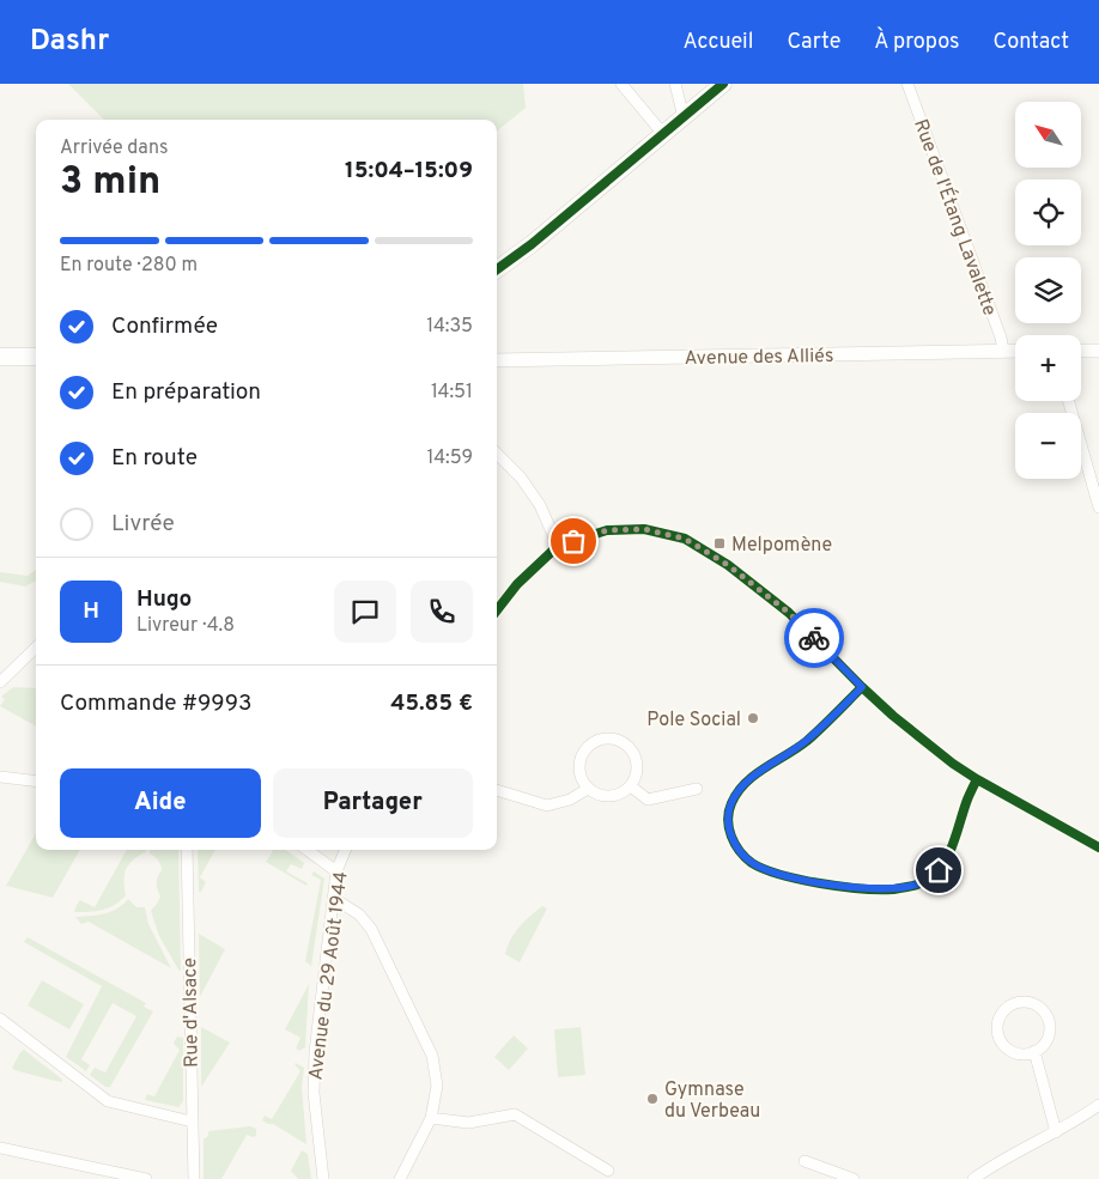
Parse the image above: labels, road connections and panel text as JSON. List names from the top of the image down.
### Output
{
  "streets": {
    "street": [
      "Rue de l'Étang Lavalette",
      "Avenue des Alliés",
      "Avenue du 29 Août 1944",
      "Rue d'Alsace"
    ]
  },
  "crossings": [
    ["Rue de l'Étang Lavalette", "Avenue des Alliés"]
  ],
  "places": {
    "transit": ["Melpomène"],
    "other": ["Pole Social", "Gymnase du Verbeau"]
  },
  "north": "top left",
  "page": {
    "header": "Dashr",
    "nav": [
      "Accueil",
      "Carte",
      "À propos",
      "Contact"
    ],
    "map_buttons": ["+", "−"],
    "heading": ["3 min", "Arrivée dans", "15:04–15:09"],
    "panel": [
      "Hugo",
      "Livreur · 4.8",
      "Commande #9993",
      "45.85 €"
    ],
    "bar": "En route · 280 m",
    "list": [
      ["Confirmée", "14:35"],
      ["En préparation", "14:51"],
      ["En route", "14:59"],
      "Livrée"
    ],
    "round": "H",
    "buttons": ["Aide", "Partager"]
  }
}
